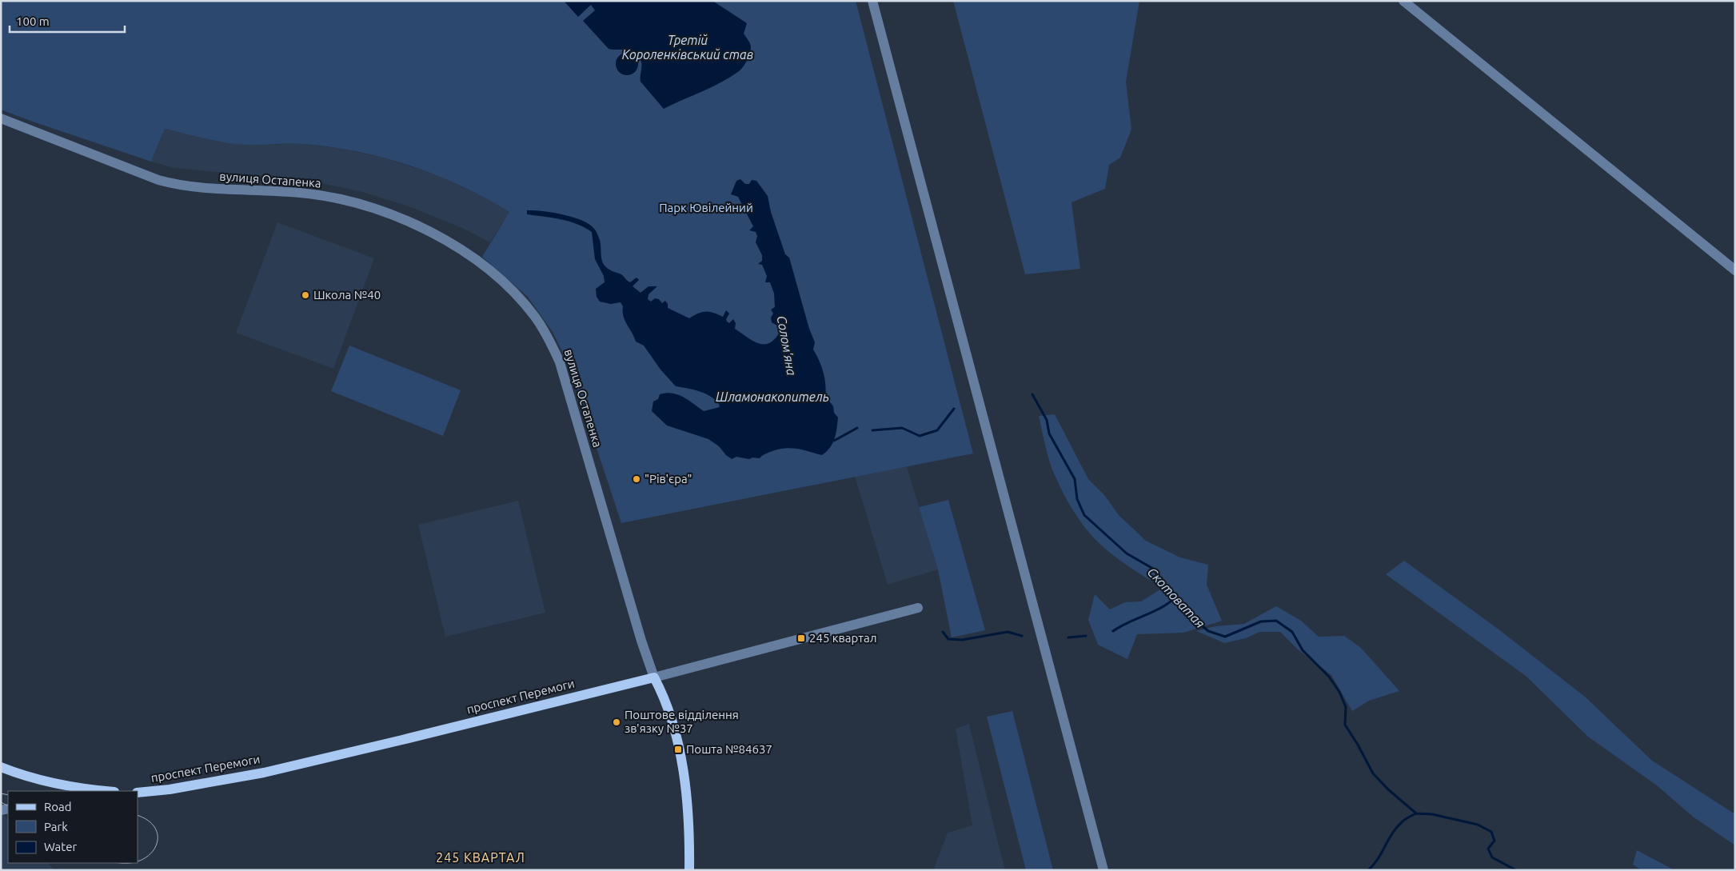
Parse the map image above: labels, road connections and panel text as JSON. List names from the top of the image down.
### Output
{
  "streets": {
    "main road": ["вулиця Остапенка", "проспект Перемоги"]
  },
  "crossings": [
    ["вулиця Остапенка", "проспект Перемоги"]
  ],
  "districts": ["245 КВАРТАЛ"],
  "water": [
    "Третій Короленківський став",
    "Солом'яна",
    "Шламонакопитель",
    "Скотоватая"
  ],
  "parks": ["Парк Ювілейний"],
  "places": {
    "other": ["Школа №40", "\"Рів'єра\"", "Поштове відділення зв'язку №37"],
    "transit": ["245 квартал", "Пошта №84637"]
  },
  "legend": ["Road", "Park", "Water"],
  "scale_bar": "100 m"
}
